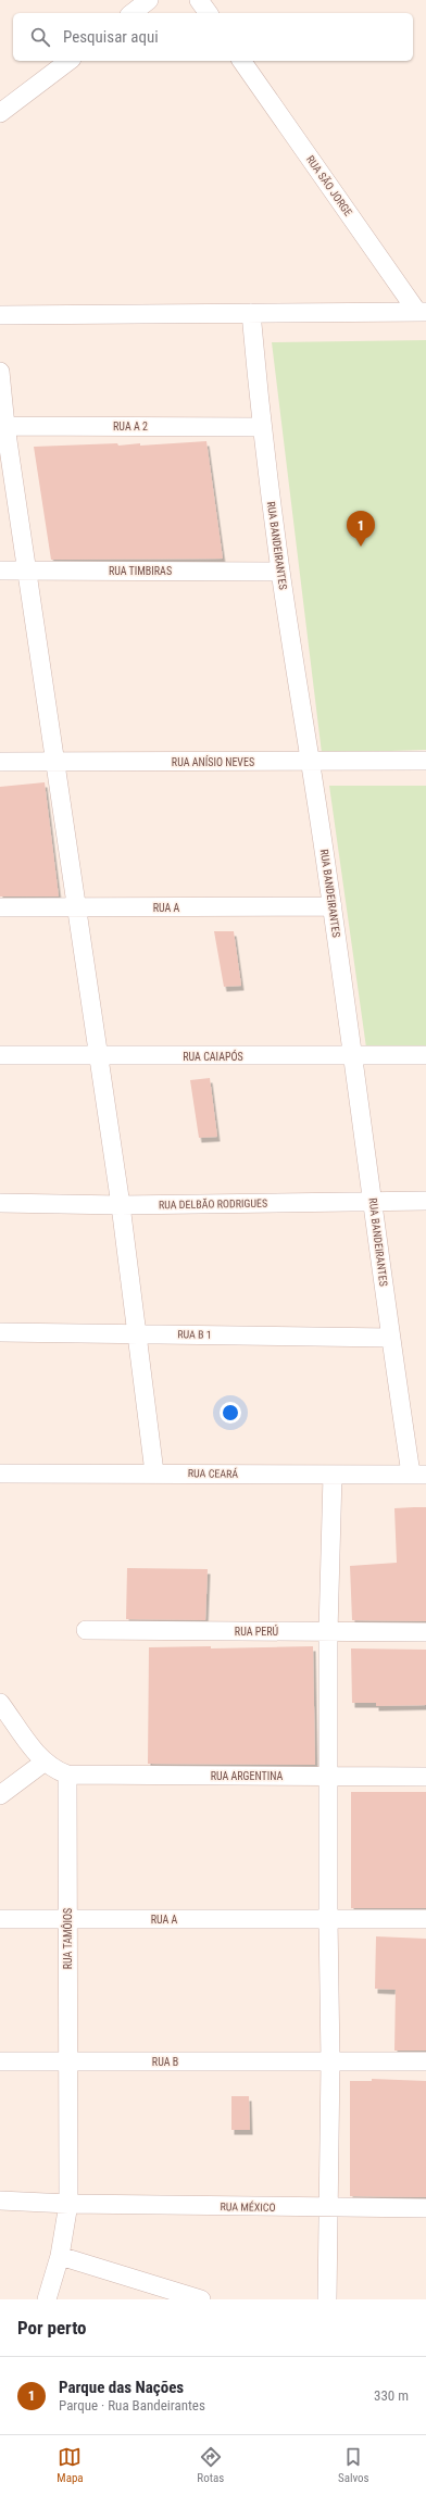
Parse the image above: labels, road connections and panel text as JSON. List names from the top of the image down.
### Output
{
  "streets": {
    "street": [
      "RUA SÃO JORGE",
      "RUA A 2",
      "RUA BANDEIRANTES",
      "RUA TIMBIRAS",
      "RUA ANÍSIO NEVES",
      "RUA A",
      "RUA CAIAPÓS",
      "RUA DELBÃO RODRIGUES",
      "RUA B 1",
      "RUA CEARÁ",
      "RUA PERÚ",
      "RUA ARGENTINA",
      "RUA TAMÔIOS",
      "RUA B",
      "RUA MÉXICO"
    ]
  },
  "crossings": [
    ["RUA A 2", "RUA BANDEIRANTES"],
    ["RUA BANDEIRANTES", "RUA TIMBIRAS"],
    ["RUA BANDEIRANTES", "RUA ANÍSIO NEVES"],
    ["RUA BANDEIRANTES", "RUA A"],
    ["RUA BANDEIRANTES", "RUA CAIAPÓS"],
    ["RUA BANDEIRANTES", "RUA DELBÃO RODRIGUES"],
    ["RUA BANDEIRANTES", "RUA B 1"],
    ["RUA BANDEIRANTES", "RUA CEARÁ"],
    ["RUA A", "RUA TAMÔIOS"],
    ["RUA ARGENTINA", "RUA TAMÔIOS"],
    ["RUA TAMÔIOS", "RUA B"],
    ["RUA TAMÔIOS", "RUA MÉXICO"]
  ],
  "page": {
    "search": "Pesquisar aqui",
    "pins": "1",
    "heading": "Por perto",
    "list": [
      {
        "mark": "1",
        "name": "Parque das Nações",
        "note": "Parque · Rua Bandeirantes",
        "value": "330 m"
      }
    ],
    "nav": ["Mapa", "Rotas", "Salvos"]
  }
}
